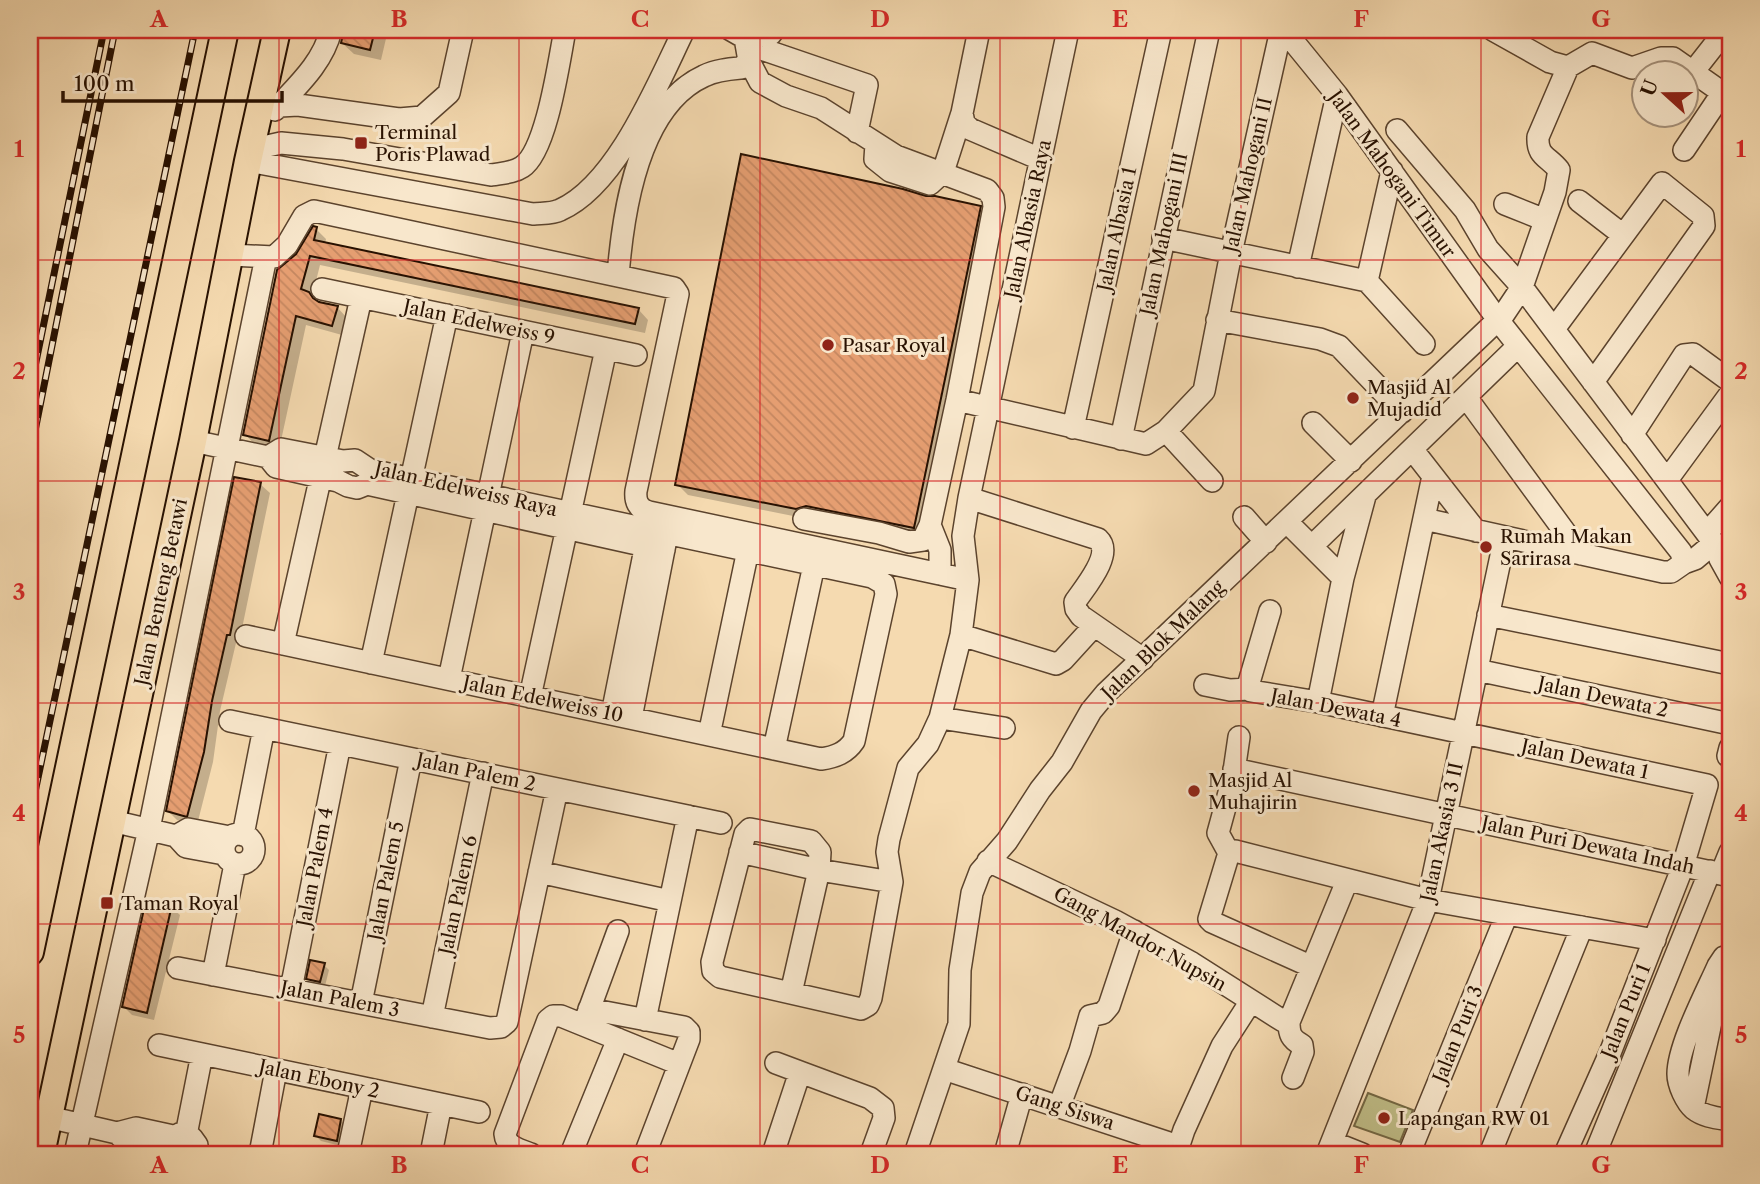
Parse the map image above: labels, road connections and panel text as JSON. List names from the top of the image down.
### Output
{
  "streets": {
    "main road": ["Jalan Benteng Betawi"],
    "street": [
      "Jalan Mahogani Timur",
      "Jalan Mahogani II",
      "Jalan Albasia Raya",
      "Jalan Albasia 1",
      "Jalan Mahogani III",
      "Jalan Edelweiss 9",
      "Jalan Edelweiss Raya",
      "Jalan Blok Malang",
      "Jalan Dewata 2",
      "Jalan Edelweiss 10",
      "Jalan Dewata 4",
      "Jalan Dewata 1",
      "Jalan Palem 2",
      "Jalan Akasia 3 II",
      "Jalan Puri Dewata Indah",
      "Jalan Palem 4",
      "Jalan Palem 5",
      "Jalan Palem 6",
      "Gang Mandor Nupsin",
      "Jalan Palem 3",
      "Jalan Puri 1",
      "Jalan Puri 3",
      "Jalan Ebony 2",
      "Gang Siswa"
    ]
  },
  "crossings": [
    ["Jalan Mahogani Timur", "Jalan Mahogani II"],
    ["Jalan Mahogani Timur", "Jalan Blok Malang"],
    ["Jalan Edelweiss Raya", "Jalan Benteng Betawi"],
    ["Jalan Edelweiss Raya", "Jalan Edelweiss 10"],
    ["Jalan Blok Malang", "Gang Mandor Nupsin"],
    ["Jalan Blok Malang", "Gang Siswa"],
    ["Jalan Dewata 2", "Jalan Akasia 3 II"],
    ["Jalan Dewata 4", "Jalan Dewata 1"],
    ["Jalan Dewata 4", "Jalan Akasia 3 II"],
    ["Jalan Dewata 1", "Jalan Akasia 3 II"],
    ["Jalan Dewata 1", "Jalan Puri Dewata Indah"],
    ["Jalan Dewata 1", "Jalan Puri 1"],
    ["Jalan Palem 2", "Jalan Palem 4"],
    ["Jalan Palem 2", "Jalan Palem 5"],
    ["Jalan Palem 2", "Jalan Palem 6"],
    ["Jalan Akasia 3 II", "Jalan Puri Dewata Indah"],
    ["Jalan Puri Dewata Indah", "Jalan Puri 1"],
    ["Jalan Palem 4", "Jalan Palem 3"],
    ["Jalan Palem 5", "Jalan Palem 3"],
    ["Jalan Palem 6", "Jalan Palem 3"]
  ],
  "places": {
    "transit": ["Terminal Poris Plawad", "Taman Royal"],
    "other": [
      "Pasar Royal",
      "Masjid Al Mujadid",
      "Rumah Makan Sarirasa",
      "Masjid Al Muhajirin",
      "Lapangan RW 01"
    ]
  },
  "scale_bar": "100 m",
  "north": "left",
  "grid": {
    "columns": [
      "A",
      "B",
      "C",
      "D",
      "E",
      "F",
      "G"
    ],
    "rows": [
      "1",
      "2",
      "3",
      "4",
      "5"
    ]
  }
}
